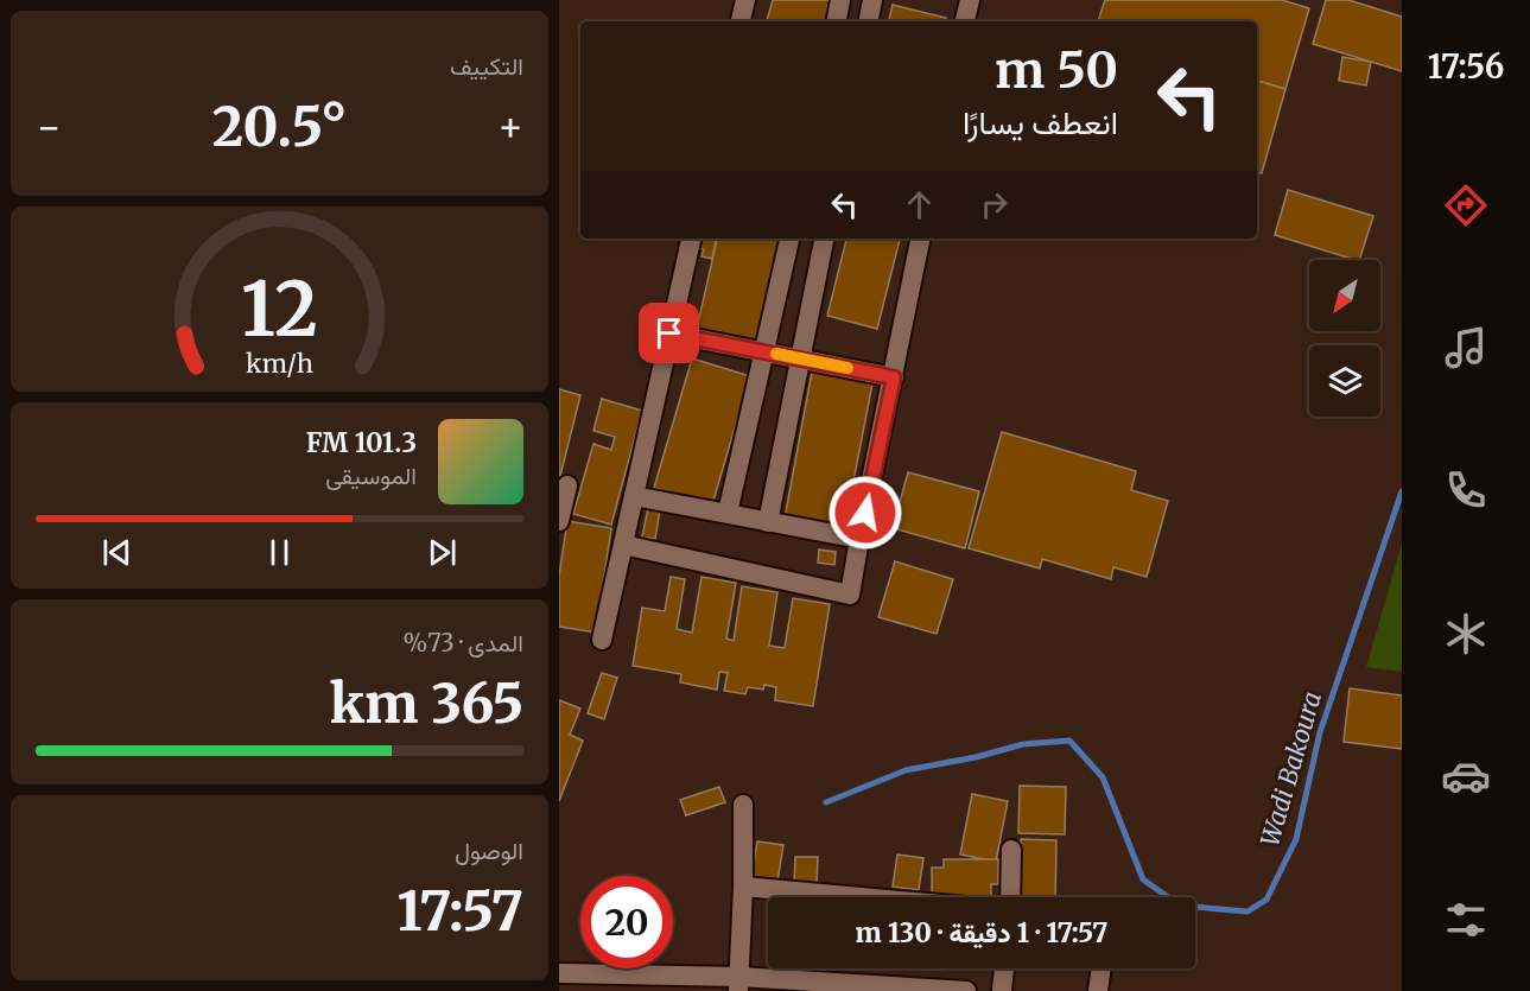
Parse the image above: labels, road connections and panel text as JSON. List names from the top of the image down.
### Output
{
  "water": ["Wadi Bakoura"],
  "north": "bottom left",
  "page": {
    "tabs": "17:56",
    "tile": [
      "التكييف",
      ["المدى · 73%", "365 km"],
      ["الوصول", "17:57"]
    ],
    "turn": ["50 m", "انعطف يسارًا"],
    "heat": ["−", "20.5°", "+"],
    "song": ["101.3 FM", "الموسيقى"],
    "limit": "20",
    "trip": "17:57 · 1 دقيقة · 130 m",
    "gauge": ["12", "km/h"]
  }
}
